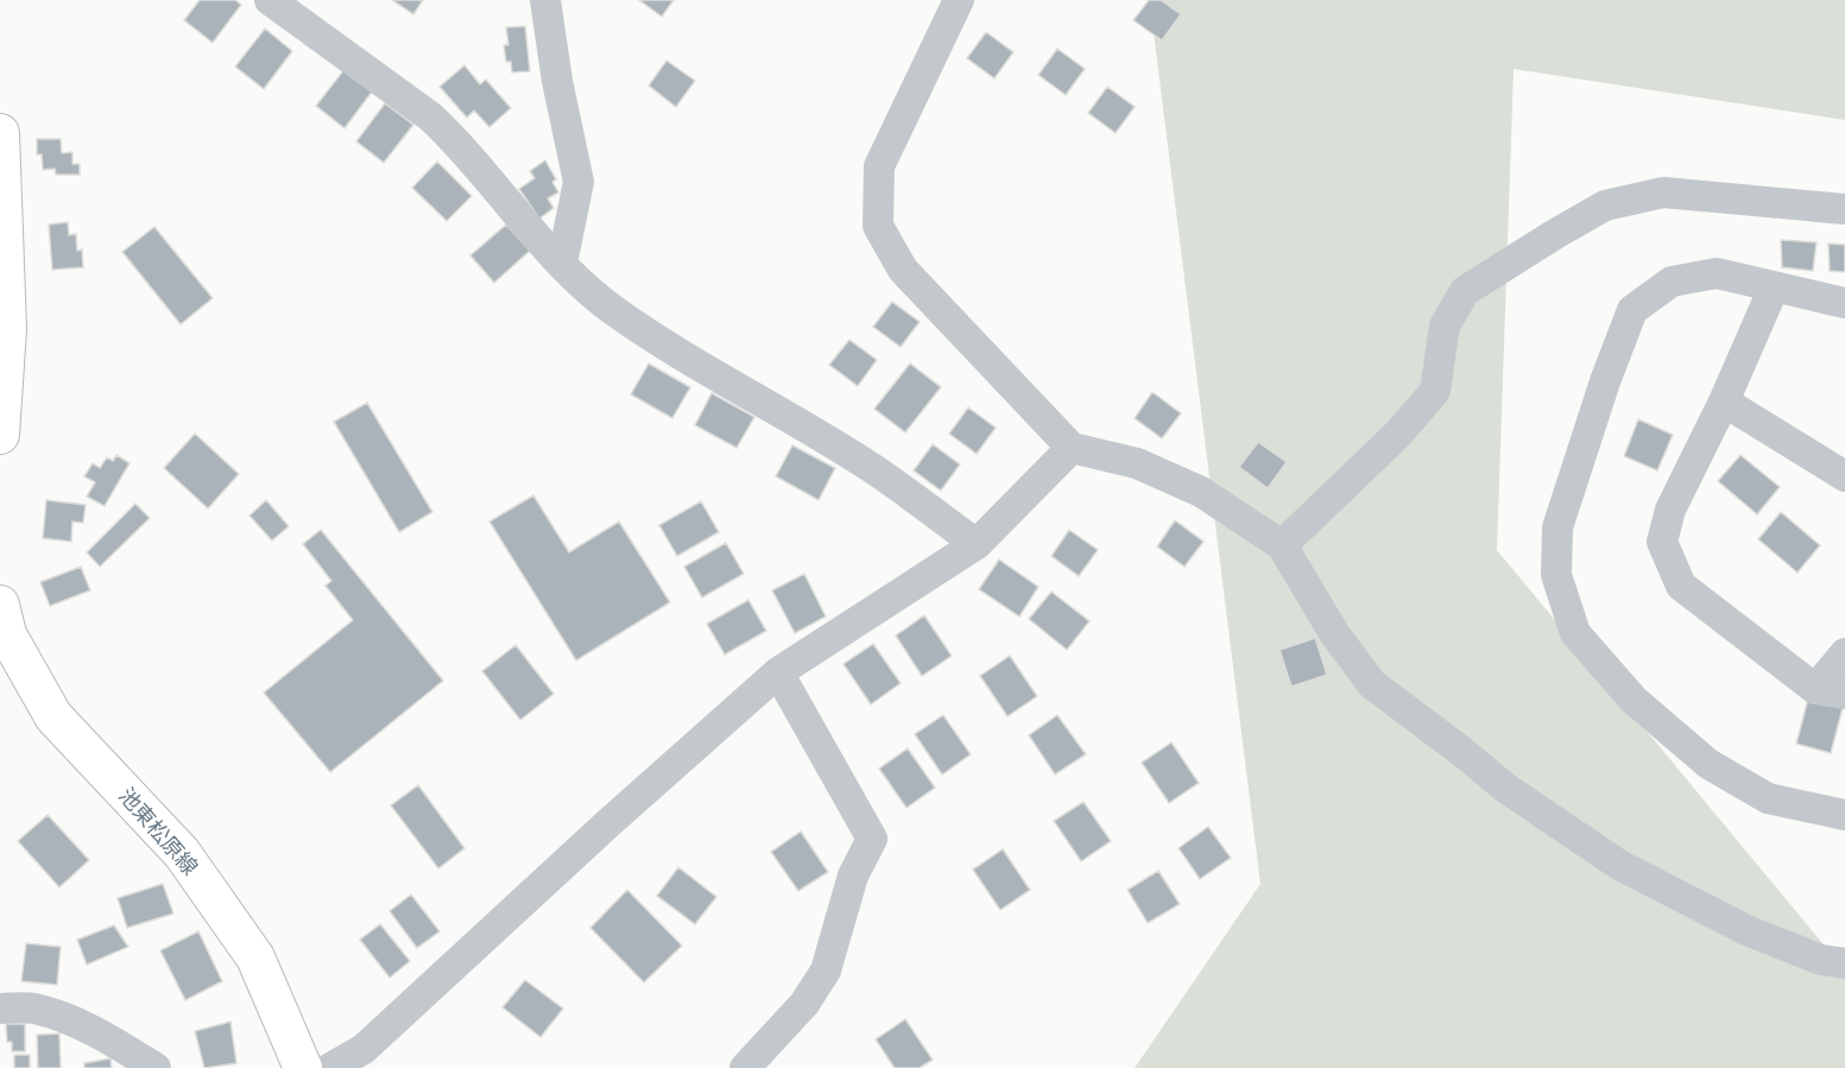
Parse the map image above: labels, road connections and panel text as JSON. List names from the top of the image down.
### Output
{
  "streets": {
    "main road": ["池東松原線"]
  }
}
